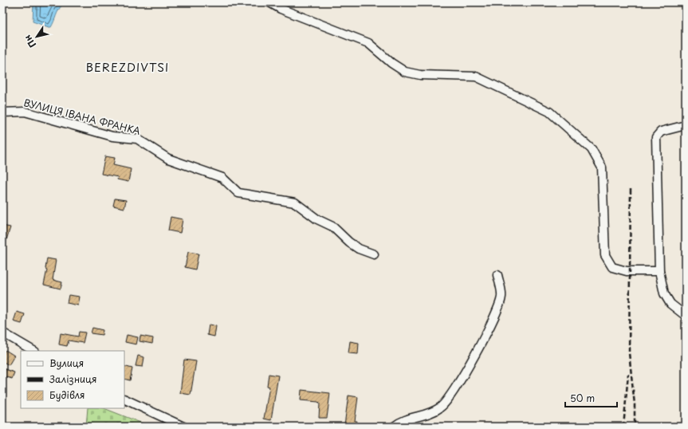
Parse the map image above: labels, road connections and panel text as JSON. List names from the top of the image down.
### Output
{
  "streets": {
    "street": ["ВУЛИЦЯ ІВАНА ФРАНКА"]
  },
  "districts": ["BEREZDIVTSI"],
  "legend": ["Вулиця", "Залізниця", "Будівля"],
  "scale_bar": "50 m",
  "north": "bottom left"
}
